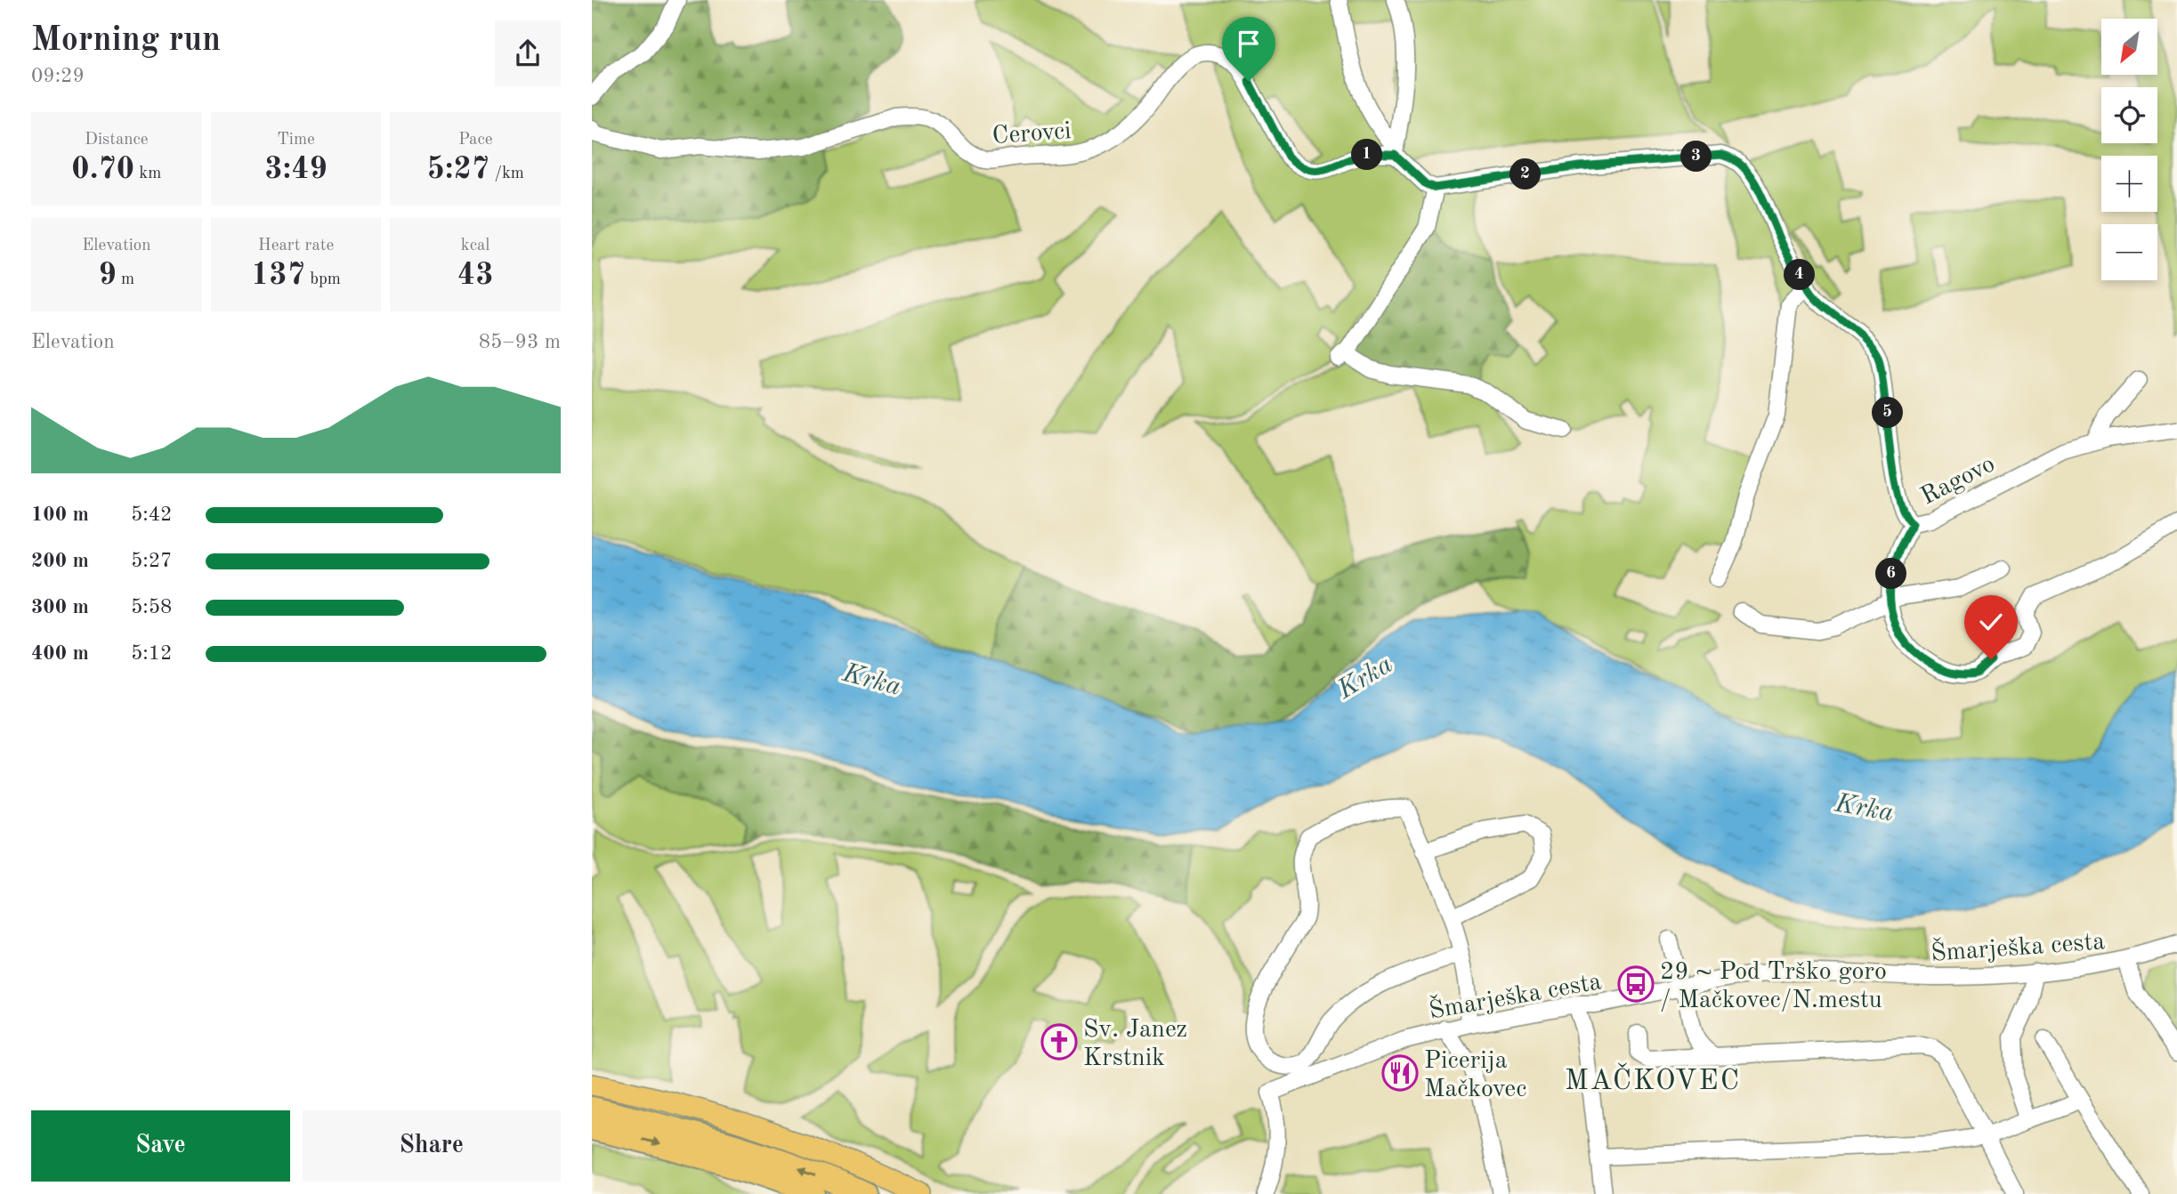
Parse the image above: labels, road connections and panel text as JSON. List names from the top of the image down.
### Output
{
  "streets": {
    "street": ["Cerovci", "Ragovo", "Šmarješka cesta"]
  },
  "districts": ["MAČKOVEC"],
  "water": ["Krka"],
  "places": {
    "bus stop": ["29 ~ Pod Trško goro / Mačkovec/N.mestu"],
    "church": ["Sv. Janez Krstnik"],
    "restaurant": ["Picerija Mačkovec"]
  },
  "north": "bottom left",
  "page": {
    "heading": ["Morning run", "09:29"],
    "map_buttons": ["+", "−"],
    "stats": [
      ["Distance", "0.70 km"],
      ["Time", "3:49"],
      ["Pace", "5:27 /km"],
      ["Elevation", "9 m"],
      ["Heart rate", "137 bpm"],
      ["kcal", "43"]
    ],
    "pins": [
      "1",
      "3",
      "2",
      "4",
      "5",
      "6"
    ],
    "chart": ["Elevation", "85–93 m"],
    "list": [
      {
        "name": "100 m",
        "note": "5:42"
      },
      {
        "name": "200 m",
        "note": "5:27"
      },
      {
        "name": "300 m",
        "note": "5:58"
      },
      {
        "name": "400 m",
        "note": "5:12"
      }
    ],
    "buttons": ["Save", "Share"]
  }
}
